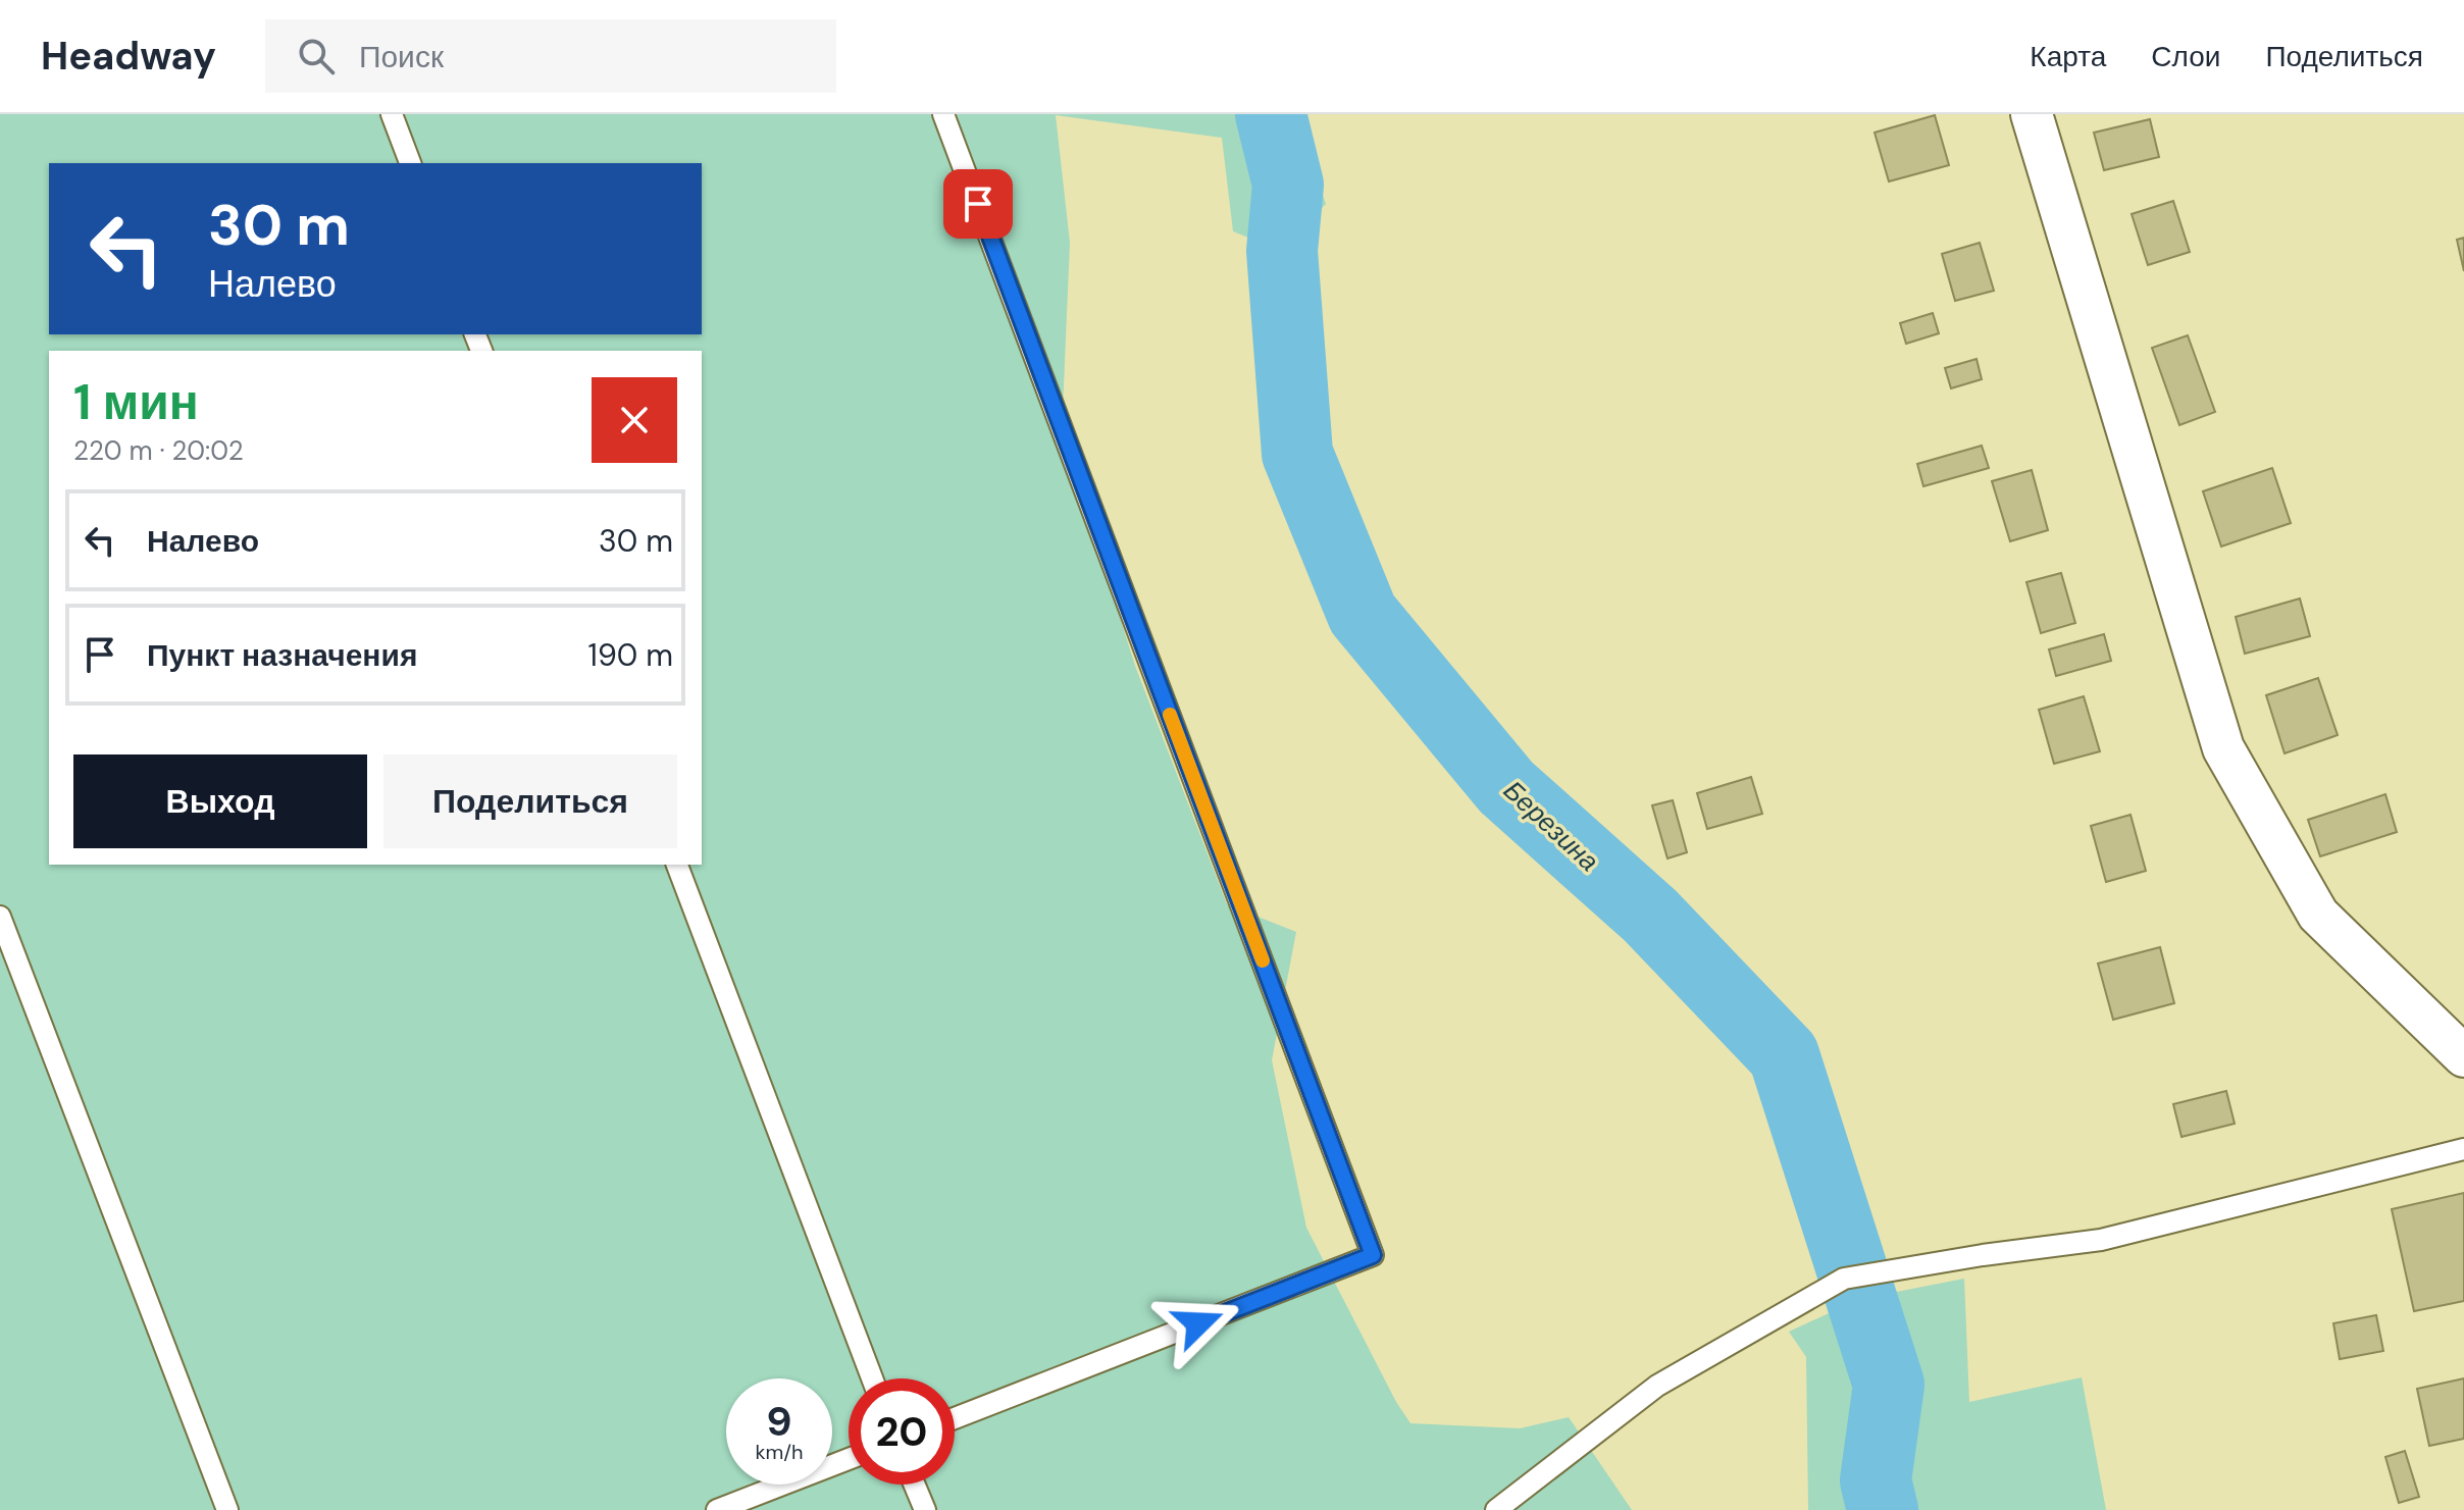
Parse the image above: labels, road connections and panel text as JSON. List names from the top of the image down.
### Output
{
  "water": ["Березина"],
  "page": {
    "header": "Headway",
    "search": "Поиск",
    "nav": ["Карта", "Слои", "Поделиться"],
    "turn": ["30 m", "Налево"],
    "heading": ["1 мин", "220 m · 20:02"],
    "list": [
      {
        "name": "Налево",
        "value": "30 m"
      },
      {
        "name": "Пункт назначения",
        "value": "190 m"
      }
    ],
    "buttons": ["Выход", "Поделиться"],
    "speed": "9 km/h",
    "limit": "20"
  }
}
